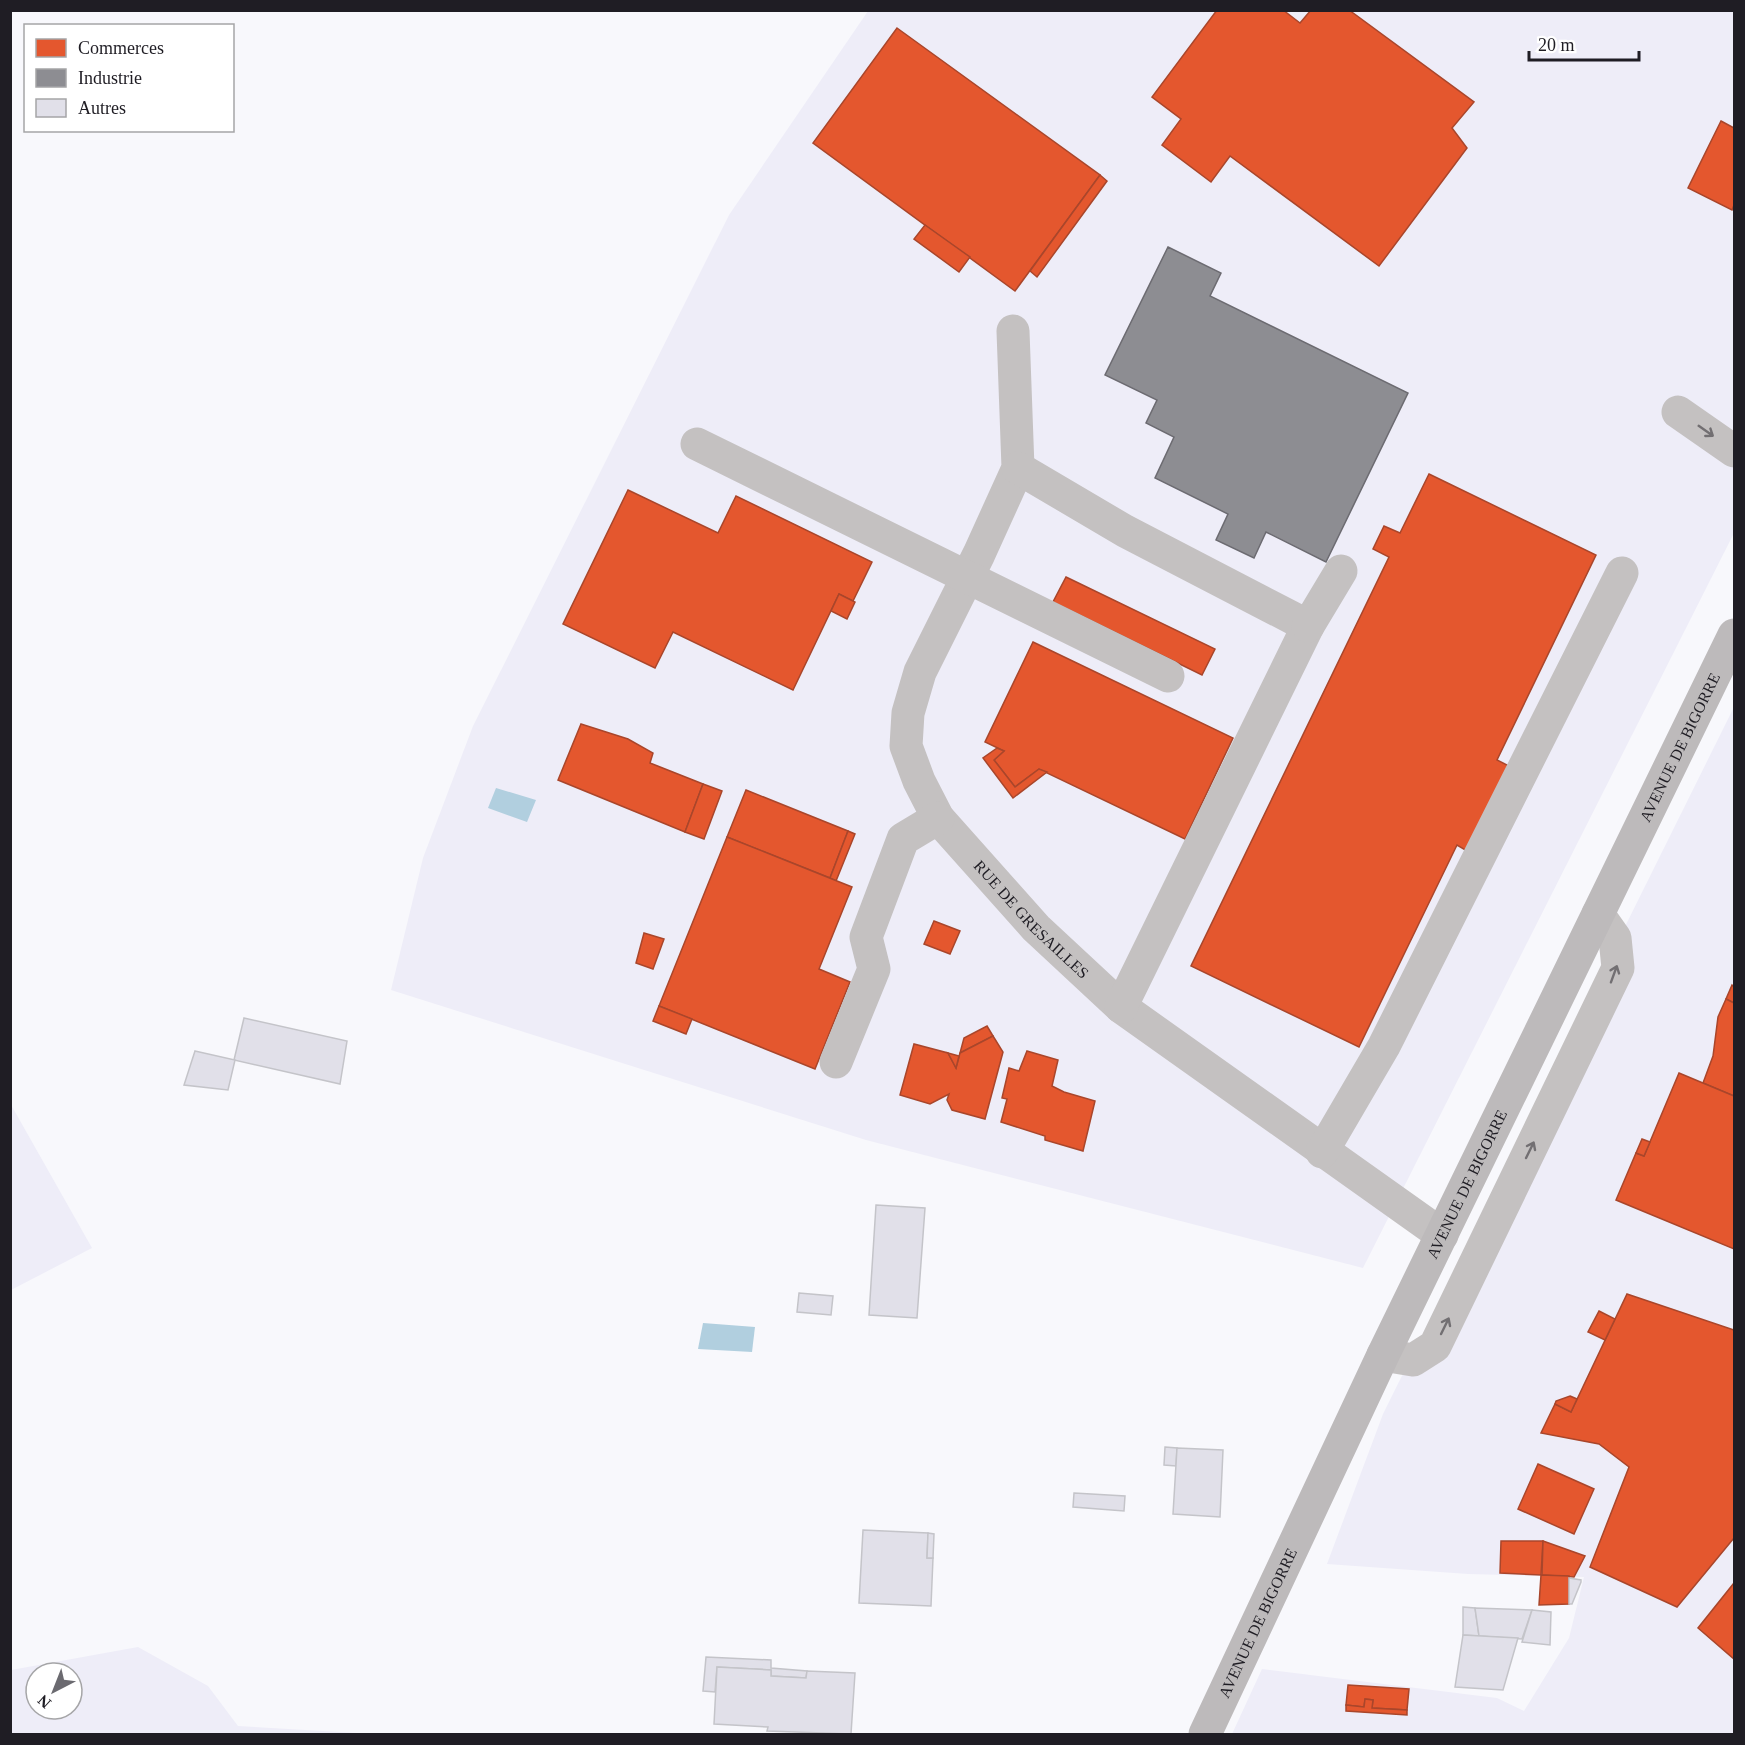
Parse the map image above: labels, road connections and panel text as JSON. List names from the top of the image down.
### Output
{
  "streets": {
    "main road": ["AVENUE DE BIGORRE"],
    "lane": ["RUE DE GRESAILLES"]
  },
  "crossings": [
    ["AVENUE DE BIGORRE", "RUE DE GRESAILLES"]
  ],
  "legend": ["Commerces", "Industrie", "Autres"],
  "scale_bar": "20 m",
  "north": "bottom left"
}
